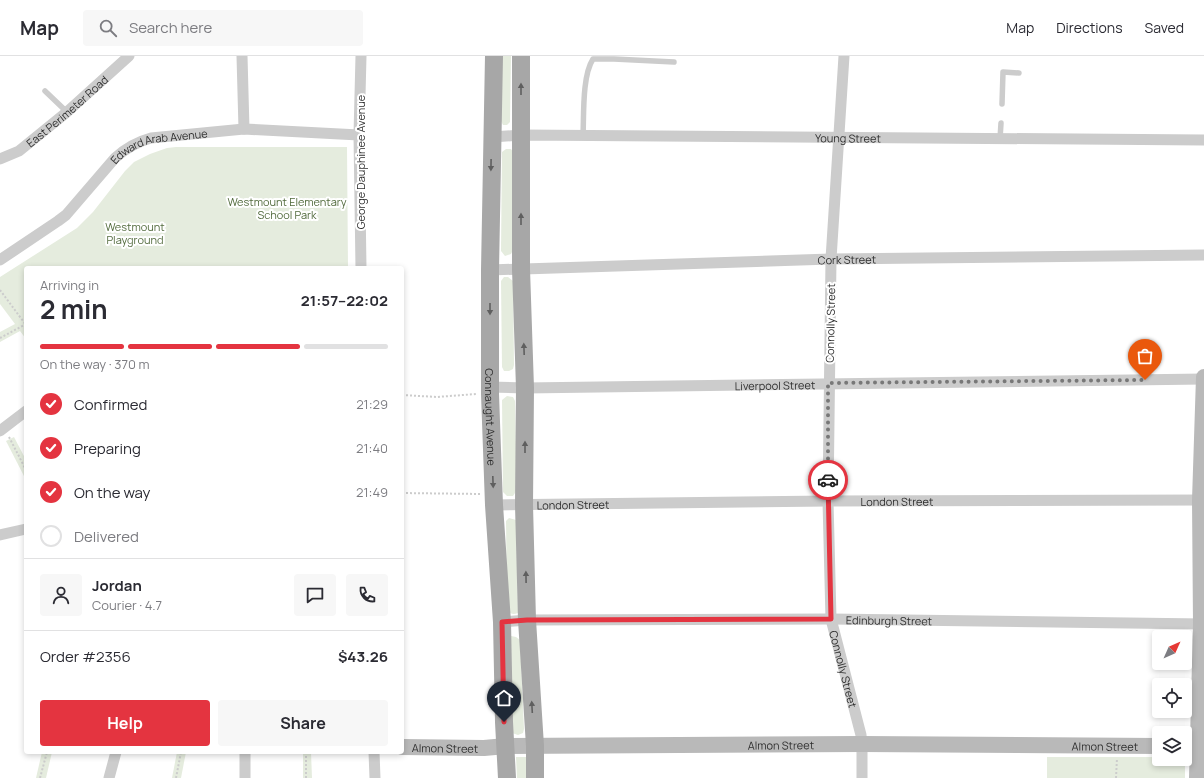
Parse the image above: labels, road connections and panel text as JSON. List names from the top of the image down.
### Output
{
  "streets": {
    "main road": ["Connaught Avenue"],
    "street": [
      "East Perimeter Road",
      "Young Street",
      "Edward Arab Avenue",
      "George Dauphinee Avenue",
      "Cork Street",
      "Connolly Street",
      "Liverpool Street",
      "London Street",
      "Edinburgh Street",
      "Almon Street"
    ]
  },
  "crossings": [
    ["Young Street", "Connolly Street"],
    ["Young Street", "Connaught Avenue"],
    ["Edward Arab Avenue", "George Dauphinee Avenue"],
    ["Cork Street", "Connolly Street"],
    ["Cork Street", "Connaught Avenue"],
    ["Connolly Street", "Liverpool Street"],
    ["Connolly Street", "London Street"],
    ["Connolly Street", "Edinburgh Street"],
    ["Connolly Street", "Almon Street"],
    ["Liverpool Street", "Connaught Avenue"],
    ["Connaught Avenue", "London Street"],
    ["Connaught Avenue", "Edinburgh Street"],
    ["Connaught Avenue", "Almon Street"]
  ],
  "parks": ["Westmount Elementary School Park", "Westmount Playground"],
  "north": "top right",
  "page": {
    "header": "Map",
    "search": "Search here",
    "nav": ["Map", "Directions", "Saved"],
    "heading": ["2 min", "Arriving in", "21:57–22:02"],
    "panel": [
      "Jordan",
      "Courier · 4.7",
      "Order #2356",
      "$43.26"
    ],
    "bar": "On the way · 370 m",
    "list": [
      ["Confirmed", "21:29"],
      ["Preparing", "21:40"],
      ["On the way", "21:49"],
      "Delivered"
    ],
    "buttons": ["Help", "Share"]
  }
}
